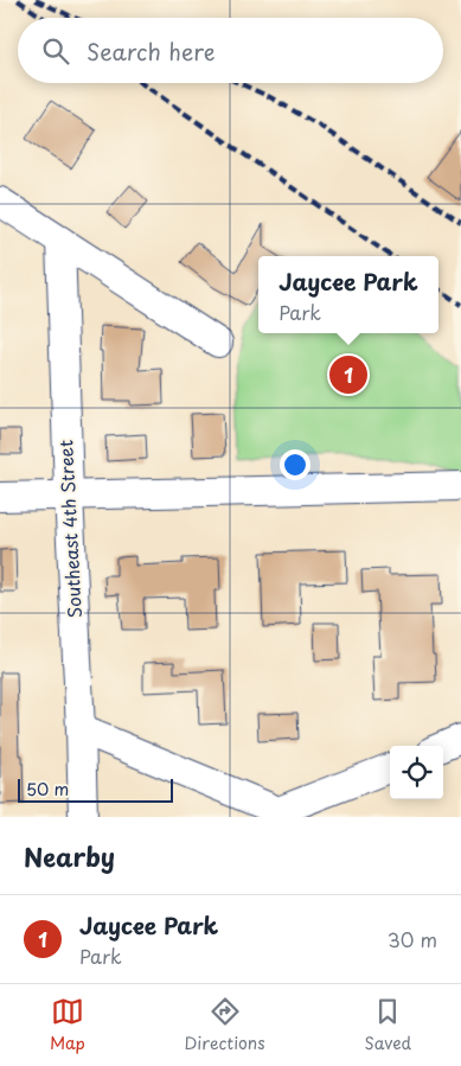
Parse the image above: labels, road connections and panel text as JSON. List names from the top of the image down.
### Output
{
  "streets": {
    "street": ["Southeast 4th Street"]
  },
  "scale_bar": "50 m",
  "page": {
    "search": "Search here",
    "popup": ["Jaycee Park", "Park"],
    "pins": "1",
    "scale": "50 m",
    "heading": "Nearby",
    "list": [
      {
        "mark": "1",
        "name": "Jaycee Park",
        "note": "Park",
        "value": "30 m"
      }
    ],
    "nav": ["Map", "Directions", "Saved"]
  }
}
